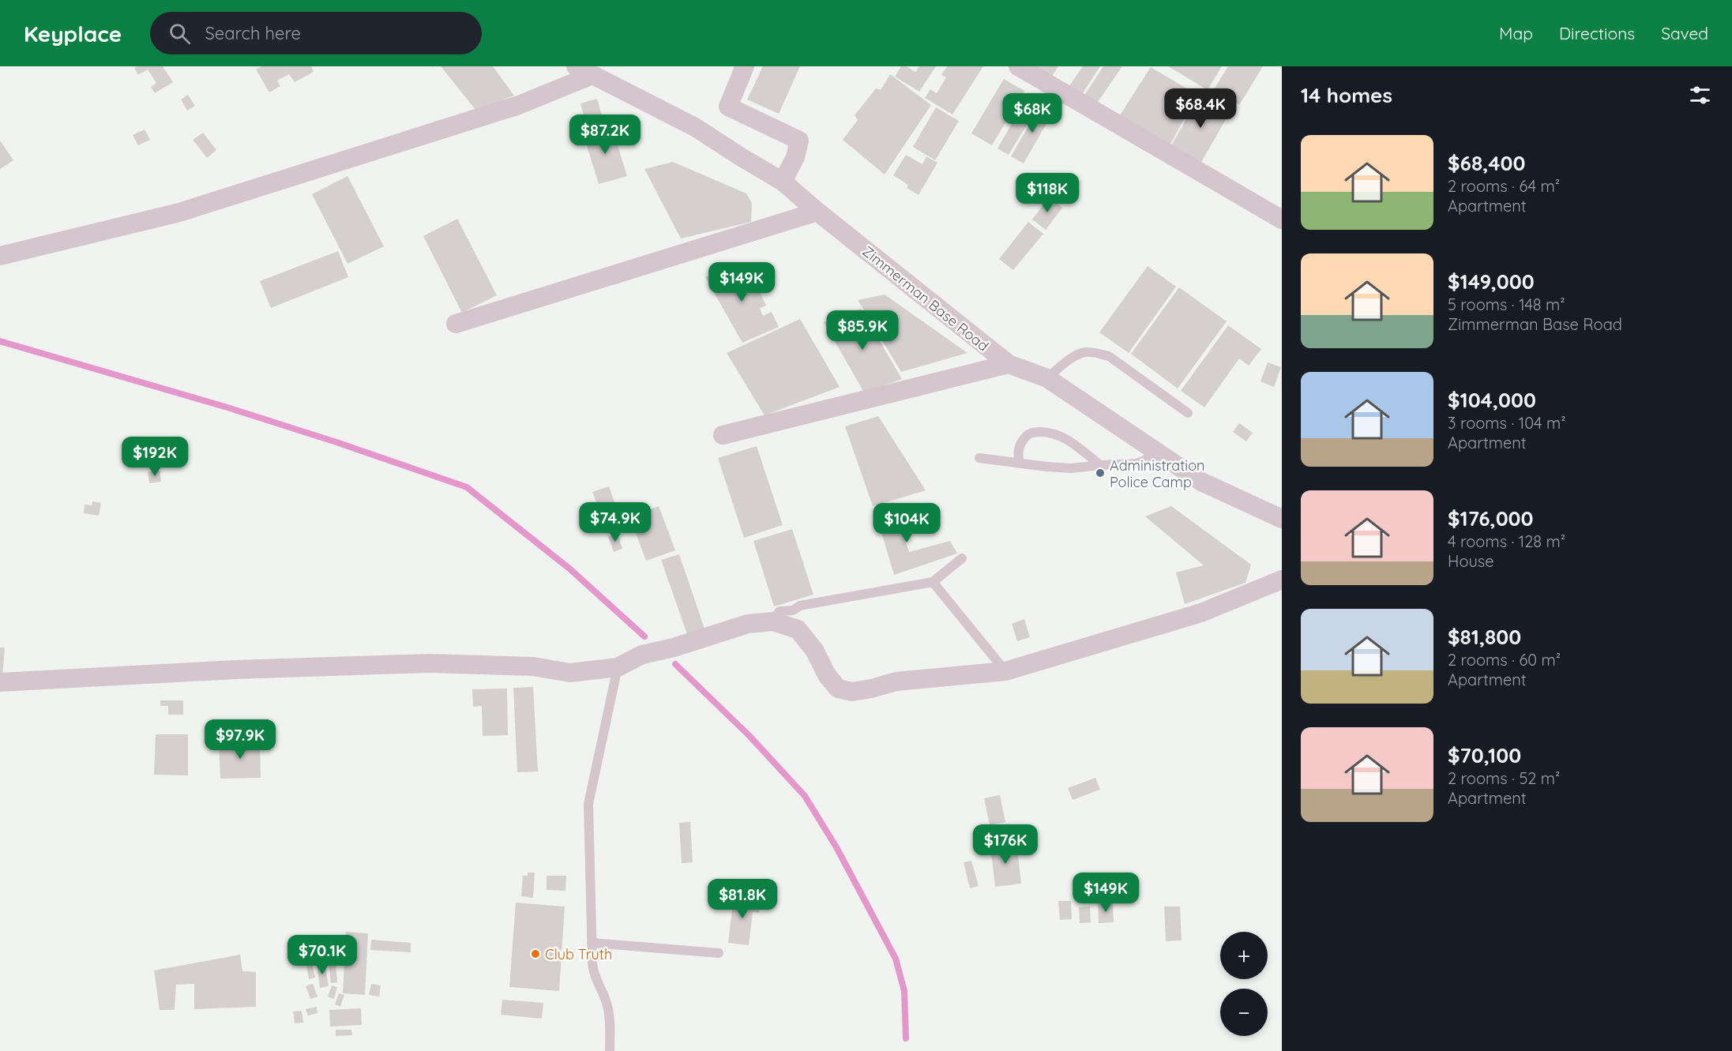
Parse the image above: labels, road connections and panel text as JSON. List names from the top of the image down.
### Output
{
  "streets": {
    "street": ["Zimmerman Base Road"]
  },
  "places": ["Administration Police Camp", "Club Truth"],
  "page": {
    "header": "Keyplace",
    "search": "Search here",
    "nav": ["Map", "Directions", "Saved"],
    "heading": "14 homes",
    "price": [
      "$68.4K",
      "$68K",
      "$87.2K",
      "$118K",
      "$149K",
      "$85.9K",
      "$192K",
      "$74.9K",
      "$104K",
      "$97.9K",
      "$176K",
      "$149K",
      "$81.8K",
      "$70.1K"
    ],
    "list": [
      {
        "name": "$68,400",
        "note": "2 rooms · 64 m² · Apartment"
      },
      {
        "name": "$149,000",
        "note": "5 rooms · 148 m² · Zimmerman Base Road"
      },
      {
        "name": "$104,000",
        "note": "3 rooms · 104 m² · Apartment"
      },
      {
        "name": "$176,000",
        "note": "4 rooms · 128 m² · House"
      },
      {
        "name": "$81,800",
        "note": "2 rooms · 60 m² · Apartment"
      },
      {
        "name": "$70,100",
        "note": "2 rooms · 52 m² · Apartment"
      }
    ],
    "map_buttons": ["+", "−"]
  }
}
